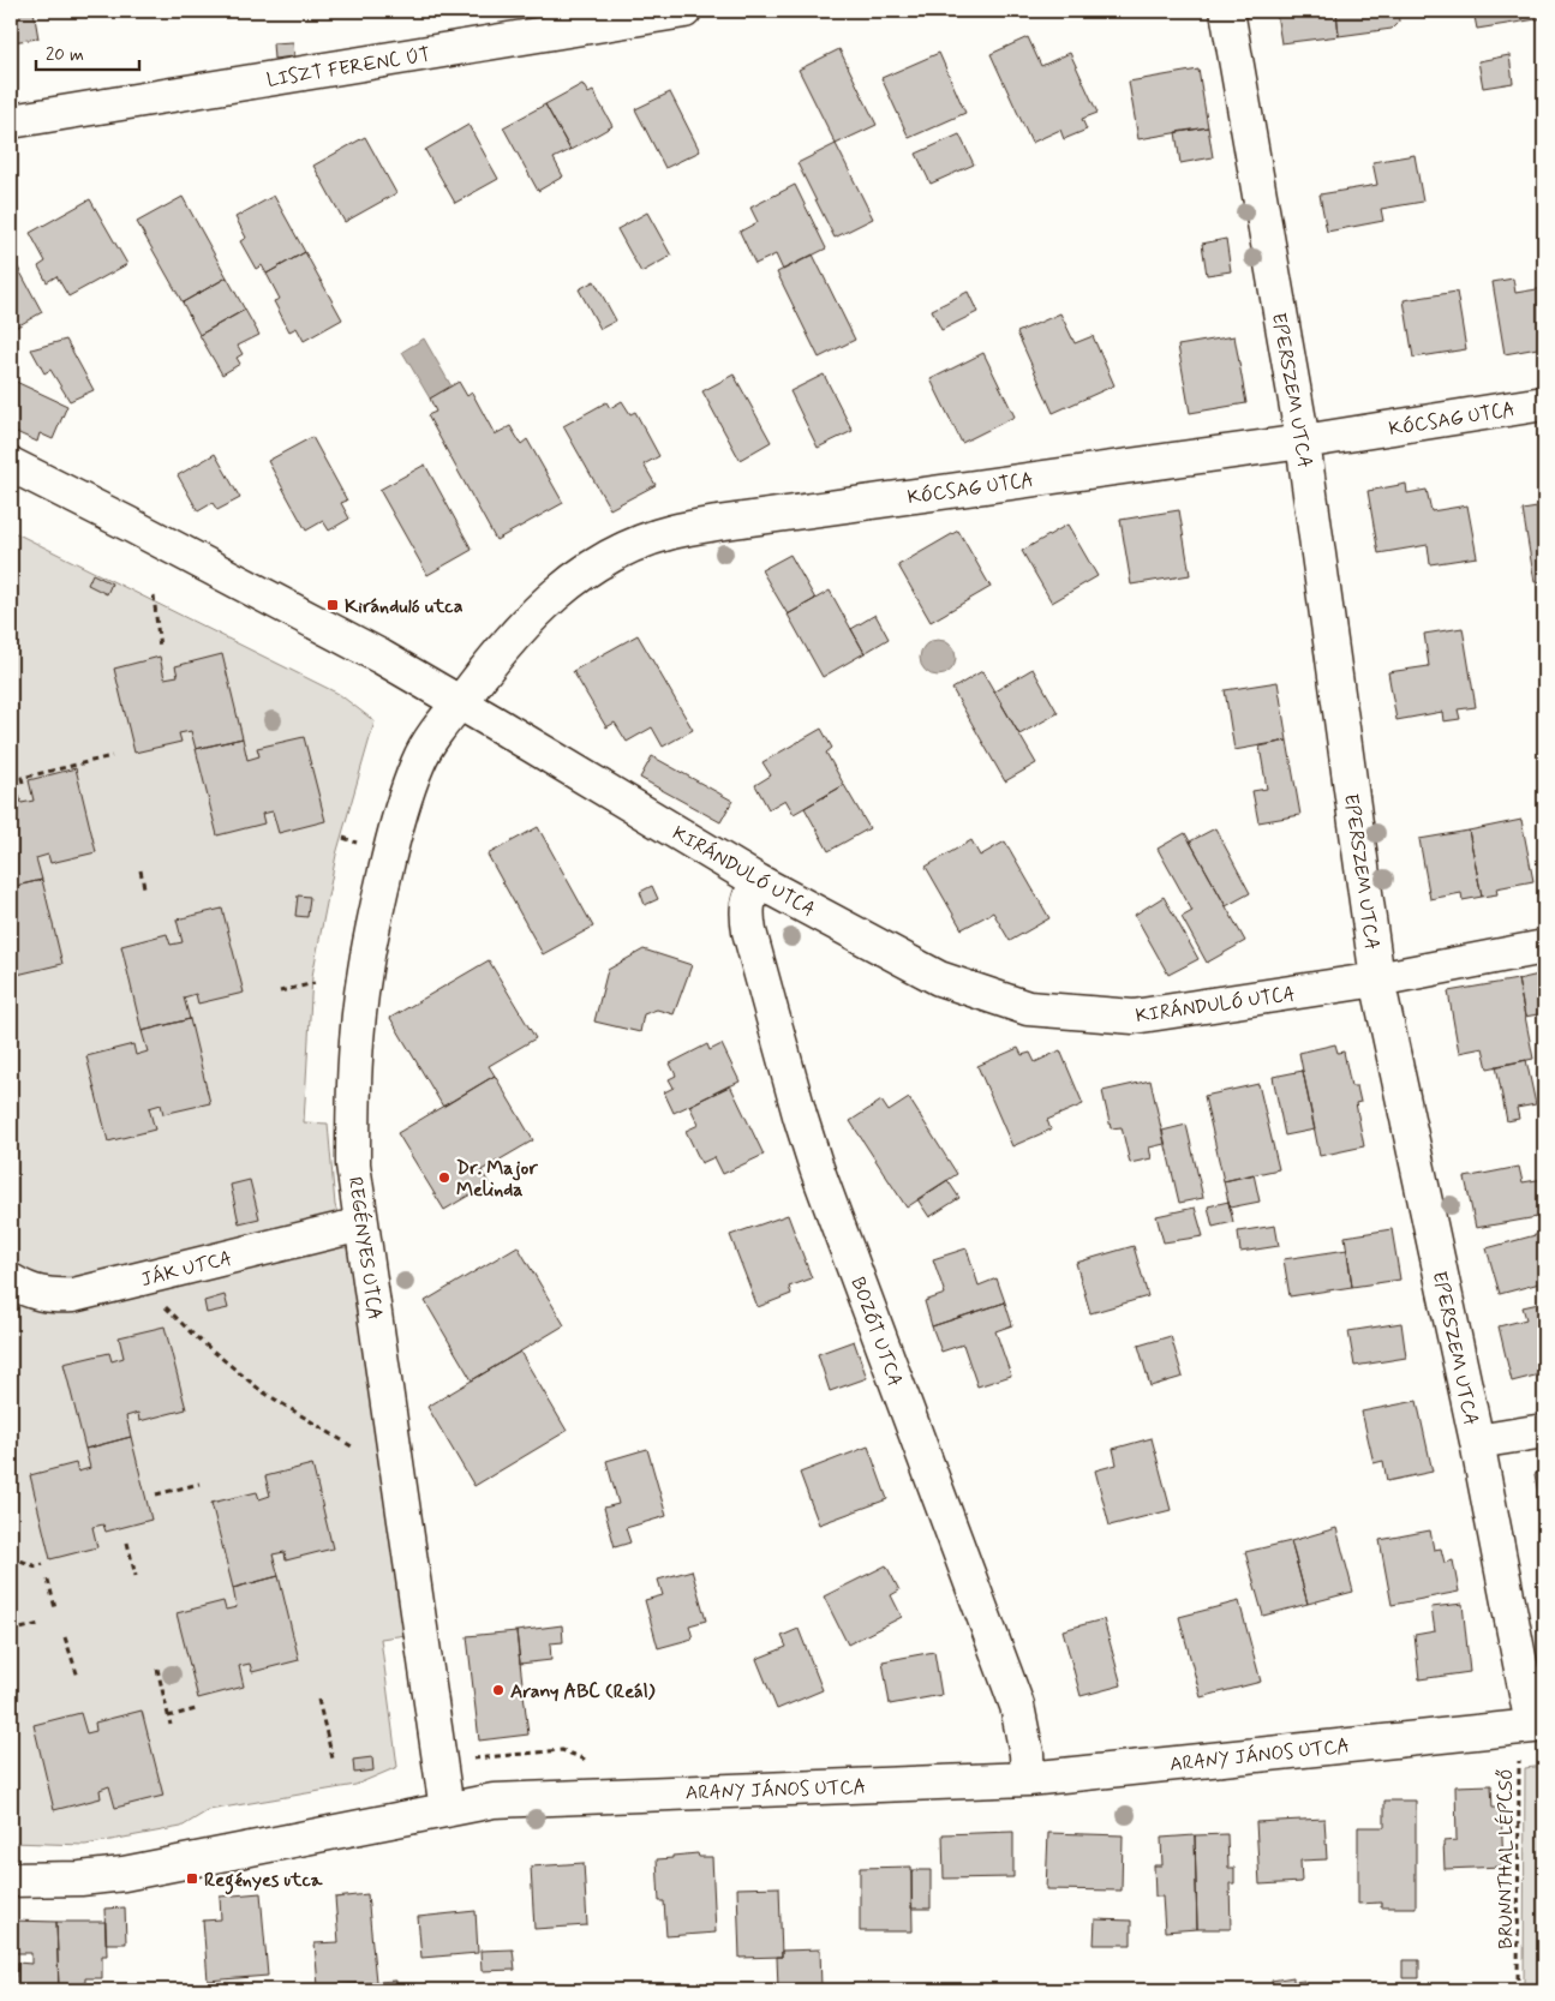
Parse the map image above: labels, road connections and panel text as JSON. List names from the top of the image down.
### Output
{
  "streets": {
    "street": [
      "LISZT FERENC ÚT",
      "EPERSZEM UTCA",
      "KÓCSAG UTCA",
      "KIRÁNDULÓ UTCA",
      "REGÉNYES UTCA",
      "JÁK UTCA",
      "BOZÓT UTCA",
      "ARANY JÁNOS UTCA"
    ],
    "path": ["BRUNNTHAL LÉPCSŐ"]
  },
  "crossings": [
    ["EPERSZEM UTCA", "KÓCSAG UTCA"],
    ["EPERSZEM UTCA", "KIRÁNDULÓ UTCA"],
    ["EPERSZEM UTCA", "ARANY JÁNOS UTCA"],
    ["EPERSZEM UTCA", "BRUNNTHAL LÉPCSŐ"],
    ["KÓCSAG UTCA", "KIRÁNDULÓ UTCA"],
    ["KÓCSAG UTCA", "REGÉNYES UTCA"],
    ["KIRÁNDULÓ UTCA", "REGÉNYES UTCA"],
    ["KIRÁNDULÓ UTCA", "BOZÓT UTCA"],
    ["REGÉNYES UTCA", "JÁK UTCA"],
    ["REGÉNYES UTCA", "ARANY JÁNOS UTCA"],
    ["BOZÓT UTCA", "ARANY JÁNOS UTCA"],
    ["ARANY JÁNOS UTCA", "BRUNNTHAL LÉPCSŐ"]
  ],
  "places": {
    "transit": ["Kiránduló utca", "Regényes utca"],
    "other": ["Dr. Major Melinda", "Arany ABC (Reál)"]
  },
  "scale_bar": "20 m"
}
